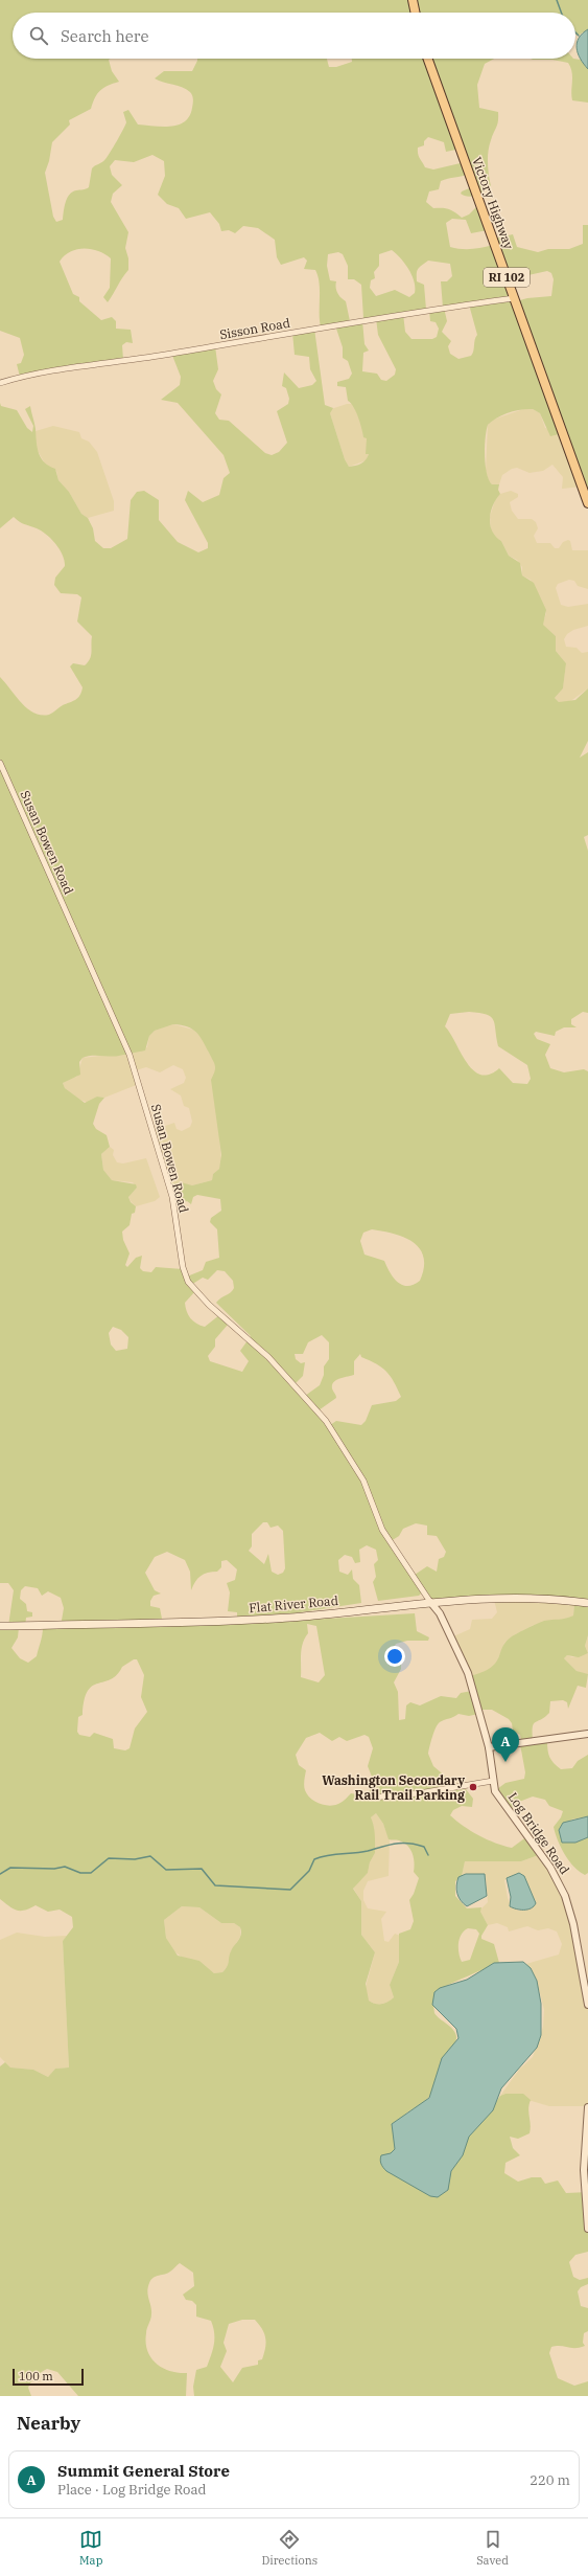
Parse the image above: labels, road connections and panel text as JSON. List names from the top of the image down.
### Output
{
  "streets": {
    "main road": ["Victory Highway", "RI 102", "Flat River Road"],
    "street": ["Sisson Road", "Susan Bowen Road", "Log Bridge Road"]
  },
  "crossings": [
    ["Victory Highway", "Sisson Road"],
    ["Susan Bowen Road", "Flat River Road"],
    ["Susan Bowen Road", "Log Bridge Road"],
    ["Flat River Road", "Log Bridge Road"]
  ],
  "places": ["Washington Secondary Rail Trail Parking"],
  "scale_bar": "100 m",
  "page": {
    "search": "Search here",
    "pins": "A",
    "scale": "100 m",
    "heading": "Nearby",
    "list": [
      {
        "mark": "A",
        "name": "Summit General Store",
        "note": "Place · Log Bridge Road",
        "value": "220 m"
      }
    ],
    "nav": ["Map", "Directions", "Saved"]
  }
}
